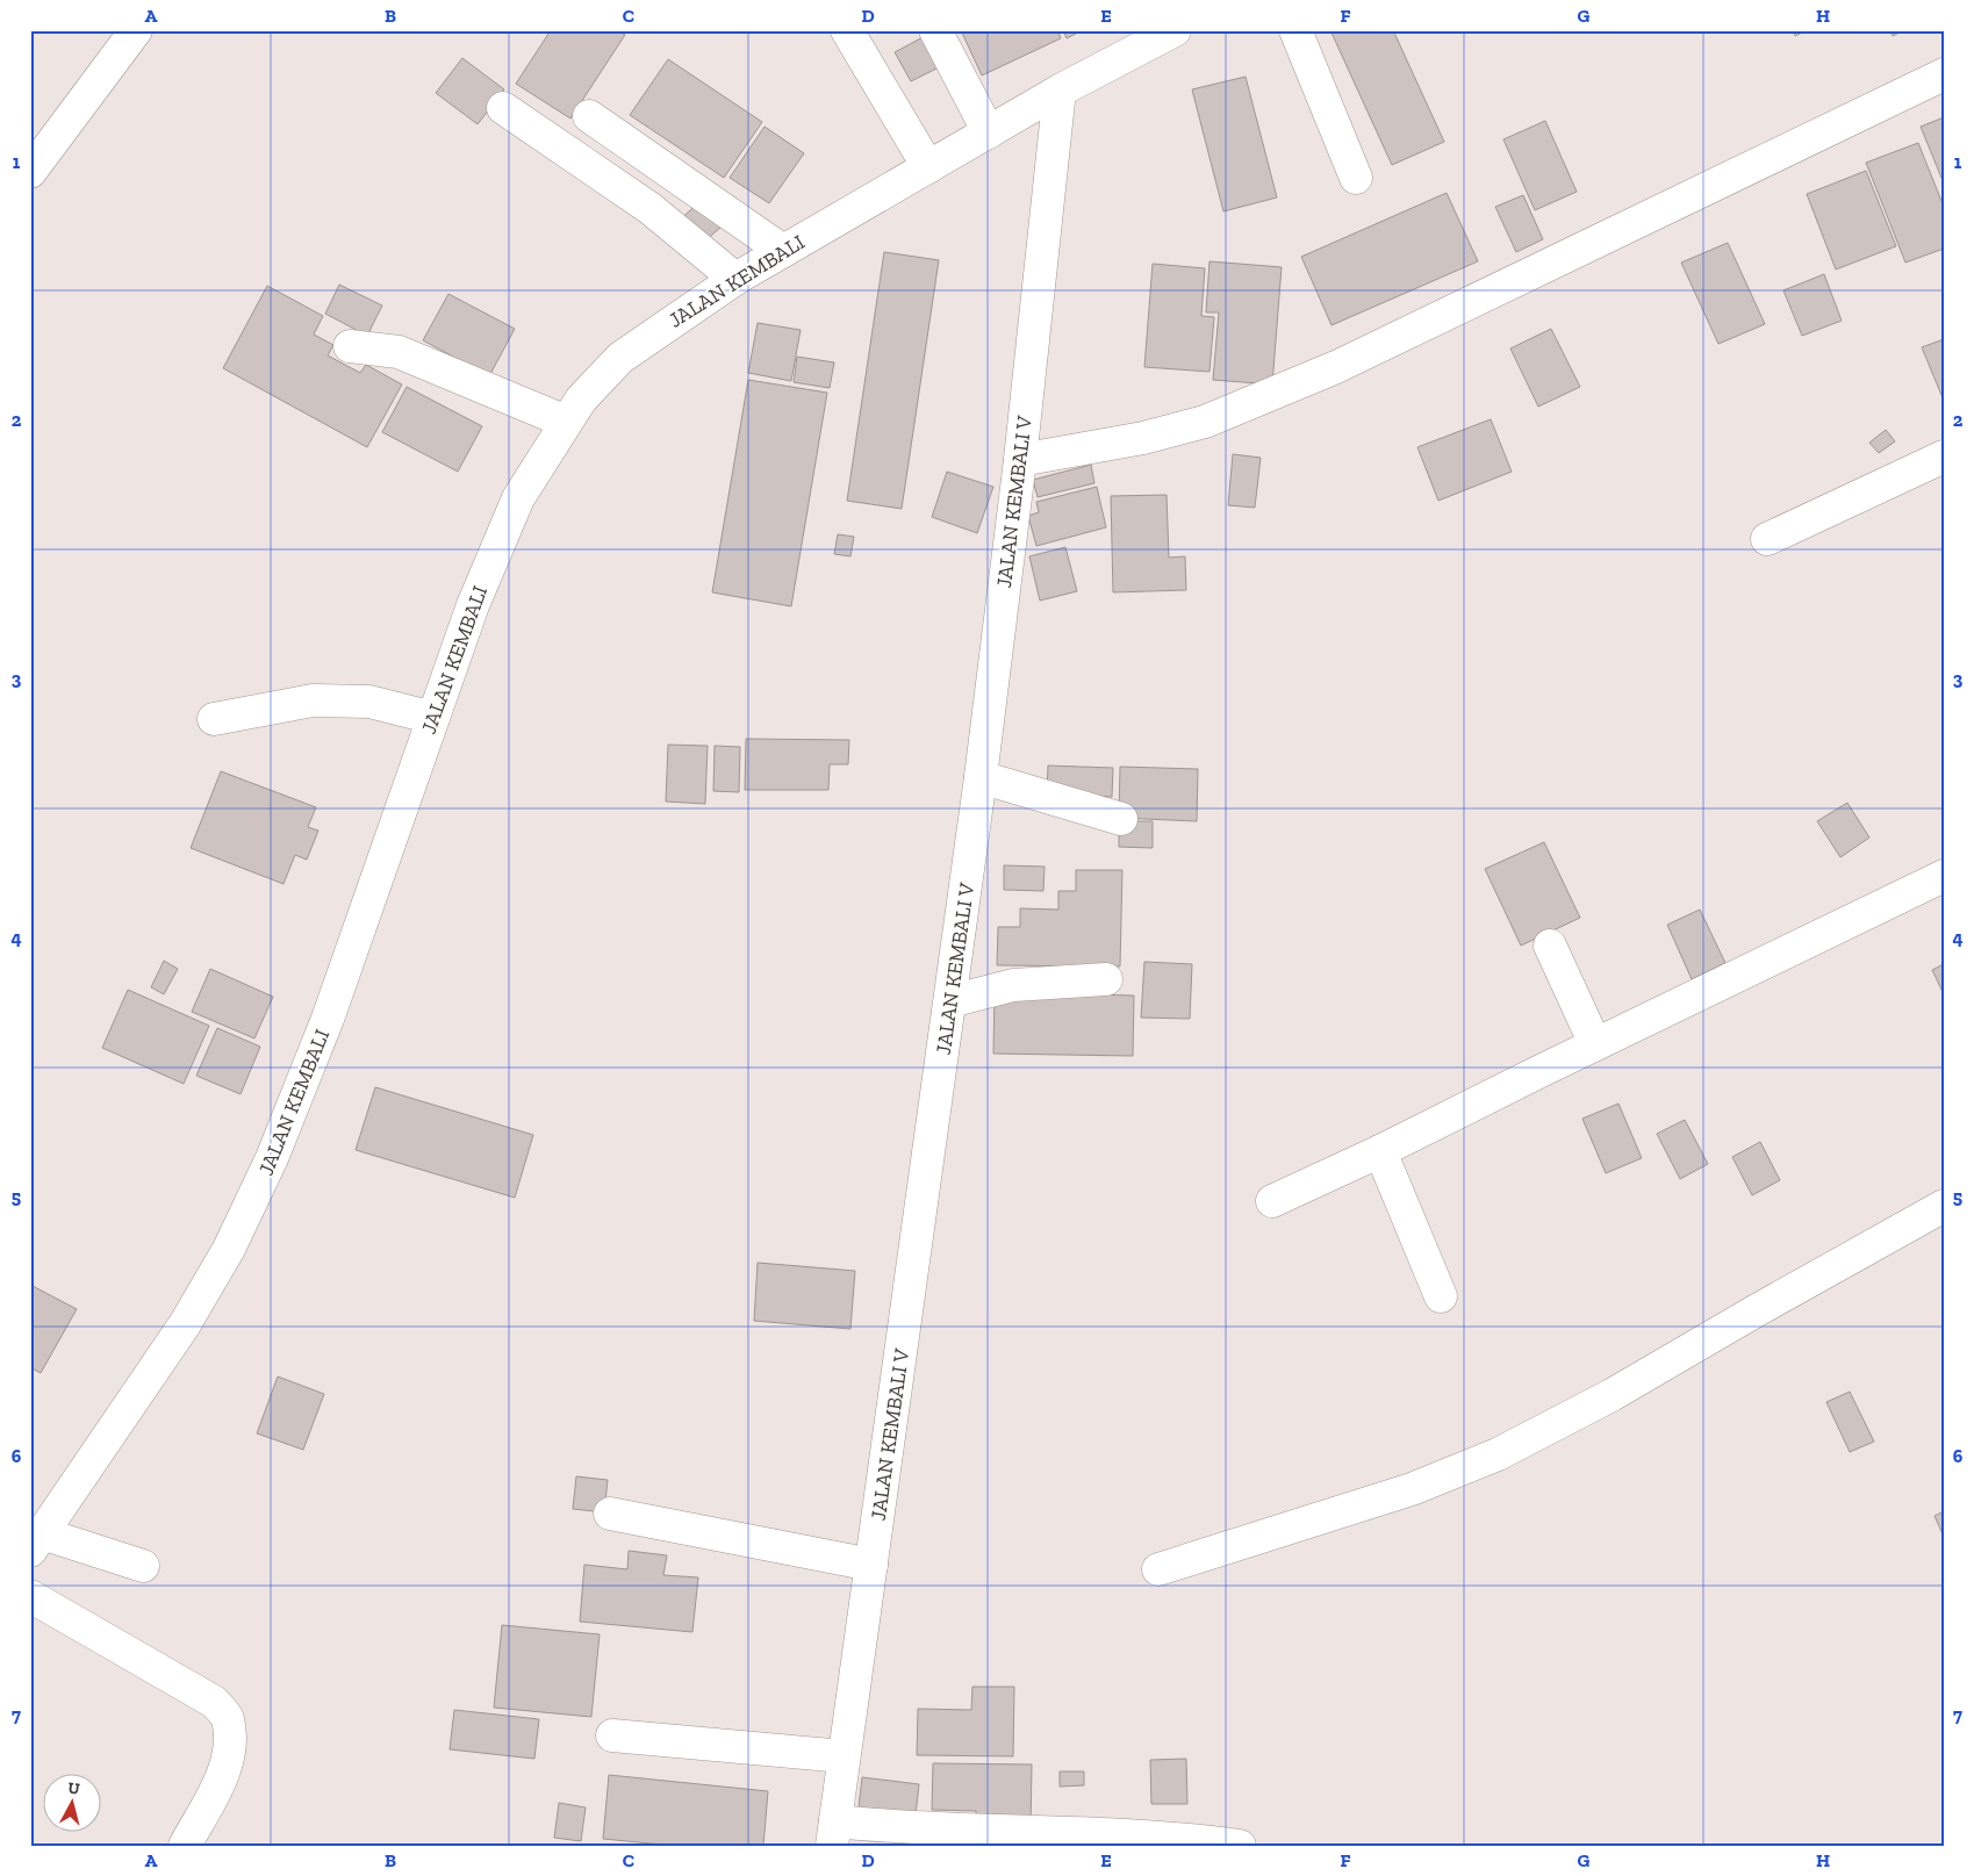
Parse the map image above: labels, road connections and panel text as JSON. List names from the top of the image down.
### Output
{
  "streets": {
    "street": ["JALAN KEMBALI", "JALAN KEMBALI V"]
  },
  "crossings": [
    ["JALAN KEMBALI", "JALAN KEMBALI V"]
  ],
  "north": "top",
  "grid": {
    "columns": [
      "A",
      "B",
      "C",
      "D",
      "E",
      "F",
      "G",
      "H"
    ],
    "rows": [
      "1",
      "2",
      "3",
      "4",
      "5",
      "6",
      "7"
    ]
  }
}
